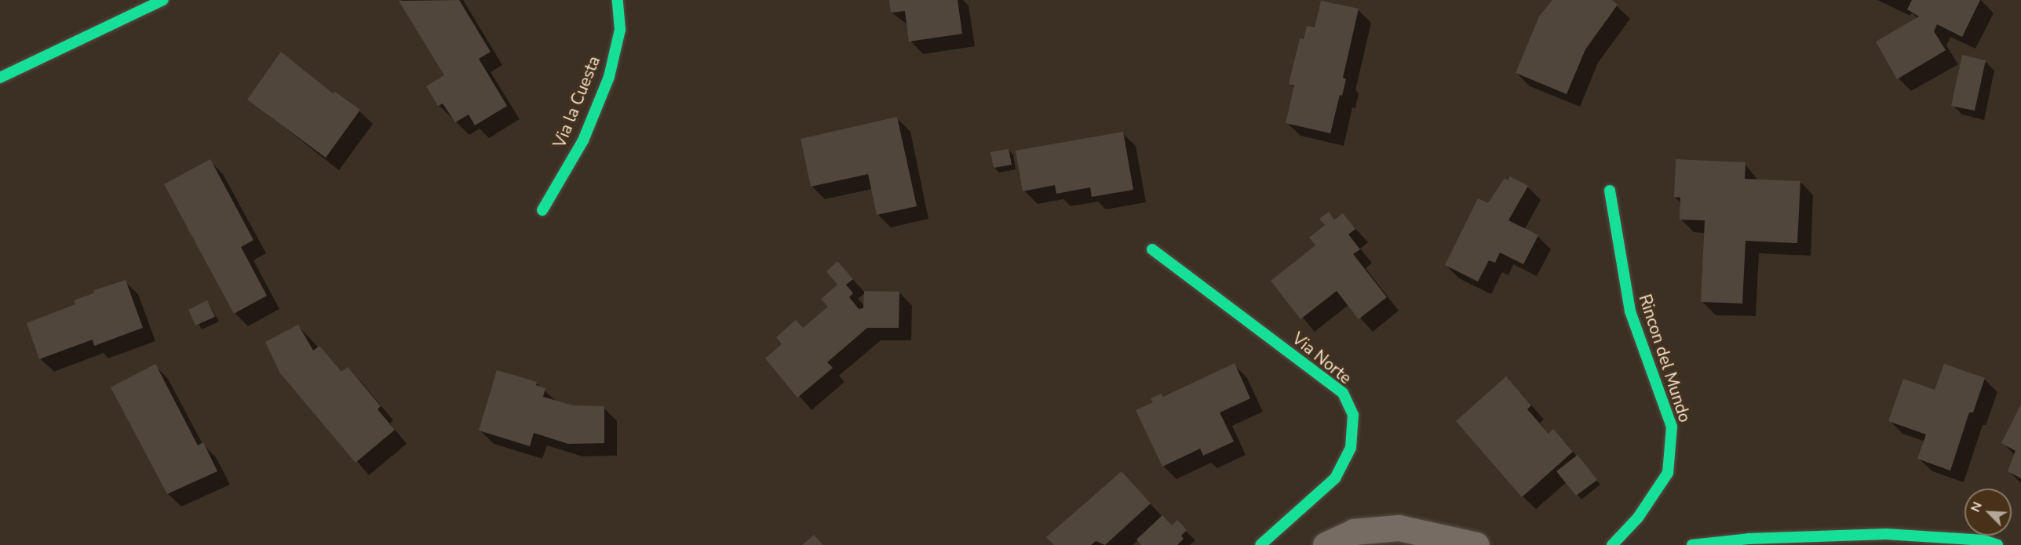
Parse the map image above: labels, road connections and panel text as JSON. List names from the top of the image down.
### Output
{
  "streets": {
    "street": ["Via la Cuesta", "Via Norte", "Rincon del Mundo"]
  },
  "north": "top left"
}
